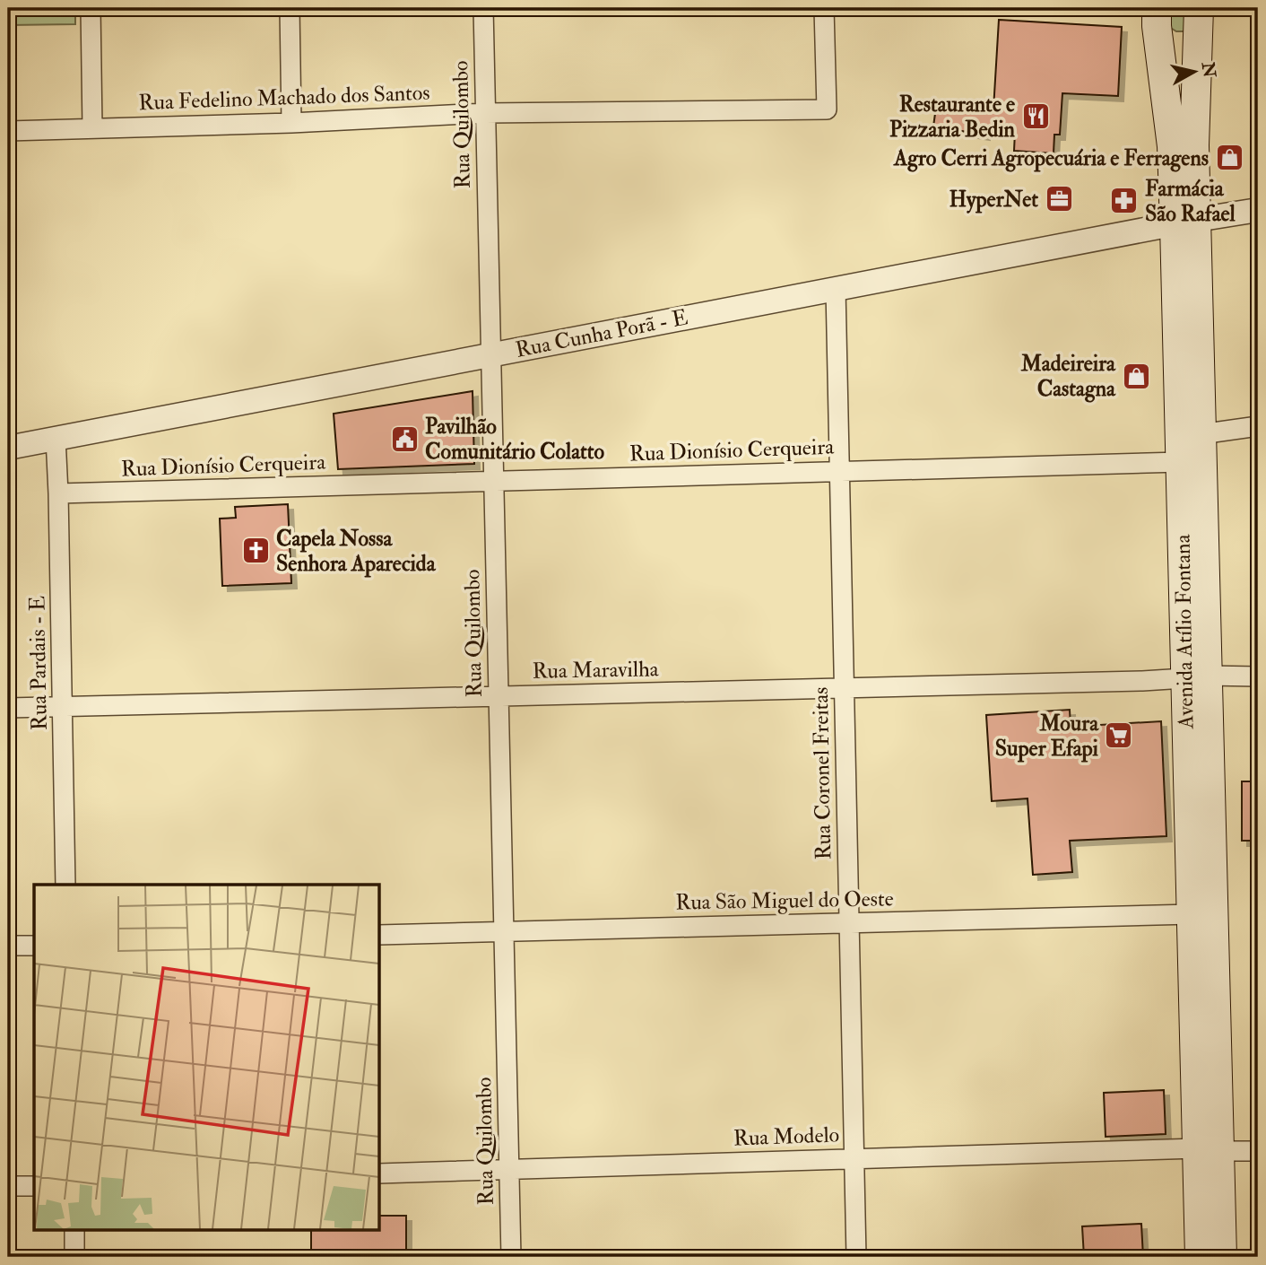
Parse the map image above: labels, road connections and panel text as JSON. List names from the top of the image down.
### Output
{
  "streets": {
    "main road": ["Avenida Atílio Fontana"],
    "street": [
      "Rua Fedelino Machado dos Santos",
      "Rua Quilombo",
      "Rua Cunha Porã - E",
      "Rua Dionísio Cerqueira",
      "Rua Pardais - E",
      "Rua Maravilha",
      "Rua Coronel Freitas",
      "Rua São Miguel do Oeste",
      "Rua Modelo"
    ]
  },
  "crossings": [
    ["Rua Fedelino Machado dos Santos", "Rua Quilombo"],
    ["Rua Quilombo", "Rua Cunha Porã - E"],
    ["Rua Quilombo", "Rua Dionísio Cerqueira"],
    ["Rua Quilombo", "Rua Maravilha"],
    ["Rua Quilombo", "Rua São Miguel do Oeste"],
    ["Rua Quilombo", "Rua Modelo"],
    ["Rua Cunha Porã - E", "Avenida Atílio Fontana"],
    ["Rua Cunha Porã - E", "Rua Pardais - E"],
    ["Rua Cunha Porã - E", "Rua Coronel Freitas"],
    ["Rua Dionísio Cerqueira", "Avenida Atílio Fontana"],
    ["Rua Dionísio Cerqueira", "Rua Pardais - E"],
    ["Rua Dionísio Cerqueira", "Rua Coronel Freitas"],
    ["Avenida Atílio Fontana", "Rua Maravilha"],
    ["Avenida Atílio Fontana", "Rua São Miguel do Oeste"],
    ["Avenida Atílio Fontana", "Rua Modelo"],
    ["Rua Pardais - E", "Rua Maravilha"],
    ["Rua Maravilha", "Rua Coronel Freitas"],
    ["Rua Coronel Freitas", "Rua São Miguel do Oeste"],
    ["Rua Coronel Freitas", "Rua Modelo"]
  ],
  "places": {
    "restaurant": ["Restaurante e Pizzaria Bedin"],
    "shop": ["Agro Cerri Agropecuária e Ferragens", "Madeireira Castagna"],
    "office": ["HyperNet"],
    "pharmacy": ["Farmácia São Rafael"],
    "public building": ["Pavilhão Comunitário Colatto"],
    "church": ["Capela Nossa Senhora Aparecida"],
    "supermarket": ["Moura Super Efapi"]
  },
  "north": "right"
}
